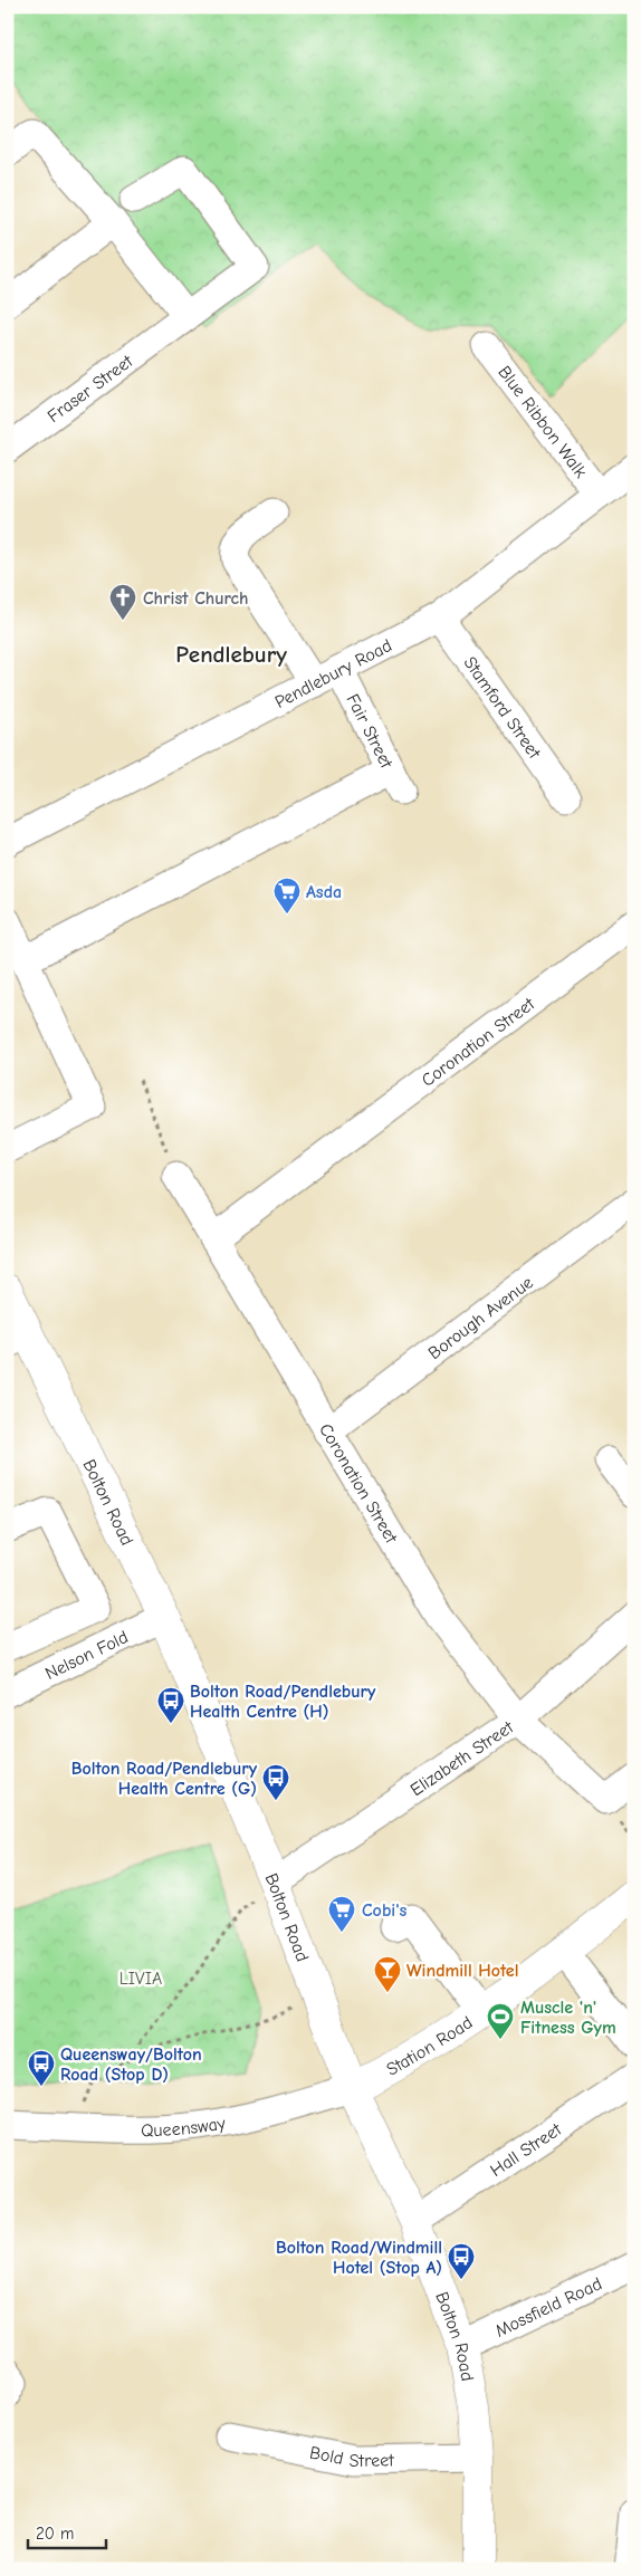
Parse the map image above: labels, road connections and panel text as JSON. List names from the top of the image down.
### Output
{
  "streets": {
    "main road": ["Bolton Road", "Station Road"],
    "street": [
      "Fraser Street",
      "Blue Ribbon Walk",
      "Pendlebury Road",
      "Stamford Street",
      "Fair Street",
      "Coronation Street",
      "Borough Avenue",
      "Nelson Fold",
      "Elizabeth Street",
      "Queensway",
      "Hall Street",
      "Mossfield Road",
      "Bold Street"
    ]
  },
  "crossings": [
    ["Blue Ribbon Walk", "Pendlebury Road"],
    ["Pendlebury Road", "Stamford Street"],
    ["Pendlebury Road", "Fair Street"],
    ["Coronation Street", "Borough Avenue"],
    ["Coronation Street", "Elizabeth Street"],
    ["Bolton Road", "Nelson Fold"],
    ["Bolton Road", "Elizabeth Street"],
    ["Bolton Road", "Station Road"],
    ["Bolton Road", "Queensway"],
    ["Bolton Road", "Hall Street"],
    ["Bolton Road", "Mossfield Road"],
    ["Bolton Road", "Bold Street"],
    ["Station Road", "Queensway"]
  ],
  "districts": ["Pendlebury"],
  "parks": ["LIVIA"],
  "places": {
    "church": ["Christ Church"],
    "supermarket": ["Asda", "Cobi's"],
    "bus stop": [
      "Bolton Road/Pendlebury Health Centre (H)",
      "Bolton Road/Pendlebury Health Centre (G)",
      "Queensway/Bolton Road (Stop D)",
      "Bolton Road/Windmill Hotel (Stop A)"
    ],
    "bar": ["Windmill Hotel"],
    "sports": ["Muscle 'n' Fitness Gym"]
  },
  "scale_bar": "20 m"
}
